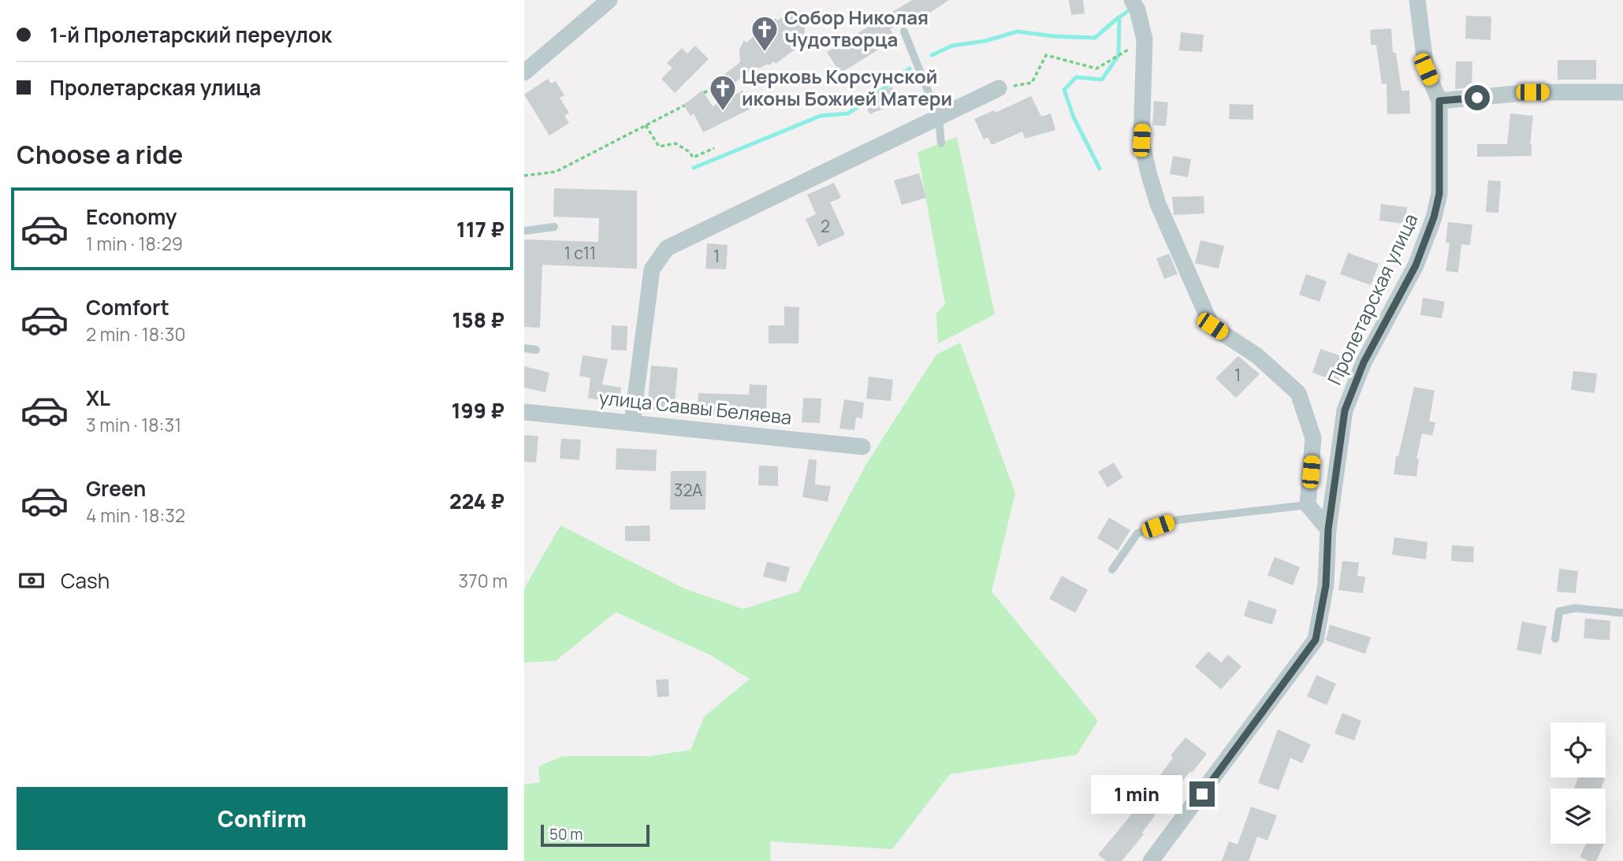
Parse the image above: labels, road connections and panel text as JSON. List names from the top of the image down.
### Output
{
  "streets": {
    "street": ["Пролетарская улица", "улица Саввы Беляева"]
  },
  "places": {
    "church": ["Собор Николая Чудотворца", "Церковь Корсунской иконы Божией Матери"]
  },
  "house_numbers": [
    "2",
    "1 с11",
    "1",
    "1",
    "32А"
  ],
  "scale_bar": "50 m",
  "page": {
    "banner": ["1-й Пролетарский переулок", "Пролетарская улица"],
    "heading": "Choose a ride",
    "list": [
      {
        "name": "Economy",
        "note": "1 min · 18:29",
        "value": "117 ₽"
      },
      {
        "name": "Comfort",
        "note": "2 min · 18:30",
        "value": "158 ₽"
      },
      {
        "name": "XL",
        "note": "3 min · 18:31",
        "value": "199 ₽"
      },
      {
        "name": "Green",
        "note": "4 min · 18:32",
        "value": "224 ₽"
      }
    ],
    "pay": ["Cash", "370 m"],
    "bubble": "1 min",
    "buttons": "Confirm",
    "scale": "50 m"
  }
}
